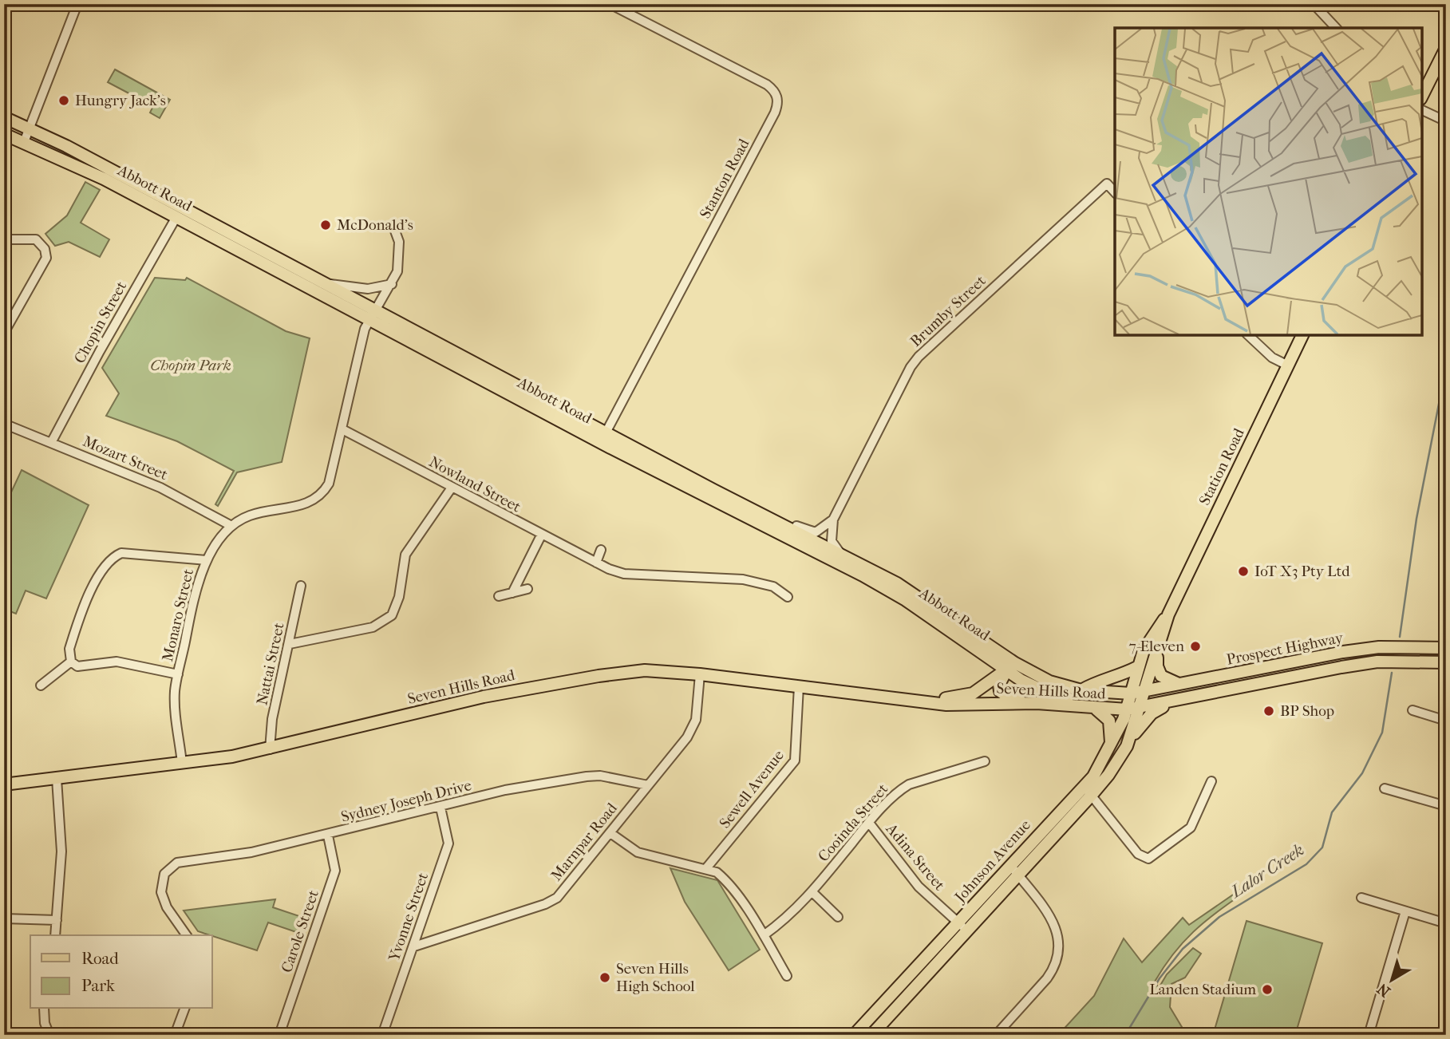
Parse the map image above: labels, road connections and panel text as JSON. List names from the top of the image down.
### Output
{
  "streets": {
    "main road": [
      "Abbott Road",
      "Station Road",
      "Prospect Highway",
      "Seven Hills Road",
      "Johnson Avenue"
    ],
    "street": [
      "Stanton Road",
      "Brumby Street",
      "Chopin Street",
      "Mozart Street",
      "Nowland Street",
      "Monaro Street",
      "Nattai Street",
      "Sewell Avenue",
      "Sydney Joseph Drive",
      "Cooinda Street",
      "Marnpar Road",
      "Adina Street",
      "Yvonne Street",
      "Carole Street"
    ]
  },
  "crossings": [
    ["Stanton Road", "Abbott Road"],
    ["Abbott Road", "Chopin Street"],
    ["Abbott Road", "Monaro Street"],
    ["Abbott Road", "Seven Hills Road"],
    ["Chopin Street", "Mozart Street"],
    ["Mozart Street", "Monaro Street"],
    ["Station Road", "Prospect Highway"],
    ["Station Road", "Seven Hills Road"],
    ["Station Road", "Johnson Avenue"],
    ["Nowland Street", "Monaro Street"],
    ["Monaro Street", "Seven Hills Road"],
    ["Prospect Highway", "Seven Hills Road"],
    ["Prospect Highway", "Johnson Avenue"],
    ["Nattai Street", "Seven Hills Road"],
    ["Seven Hills Road", "Sewell Avenue"],
    ["Seven Hills Road", "Marnpar Road"],
    ["Seven Hills Road", "Johnson Avenue"],
    ["Sydney Joseph Drive", "Marnpar Road"],
    ["Sydney Joseph Drive", "Yvonne Street"],
    ["Sydney Joseph Drive", "Carole Street"],
    ["Cooinda Street", "Adina Street"],
    ["Marnpar Road", "Yvonne Street"],
    ["Adina Street", "Johnson Avenue"]
  ],
  "water": ["Lalor Creek"],
  "parks": ["Chopin Park"],
  "places": [
    "Hungry Jack's",
    "McDonald's",
    "IoT X3 Pty Ltd",
    "7-Eleven",
    "BP Shop",
    "Seven Hills High School",
    "Landen Stadium"
  ],
  "legend": ["Road", "Park"],
  "north": "bottom left"
}
